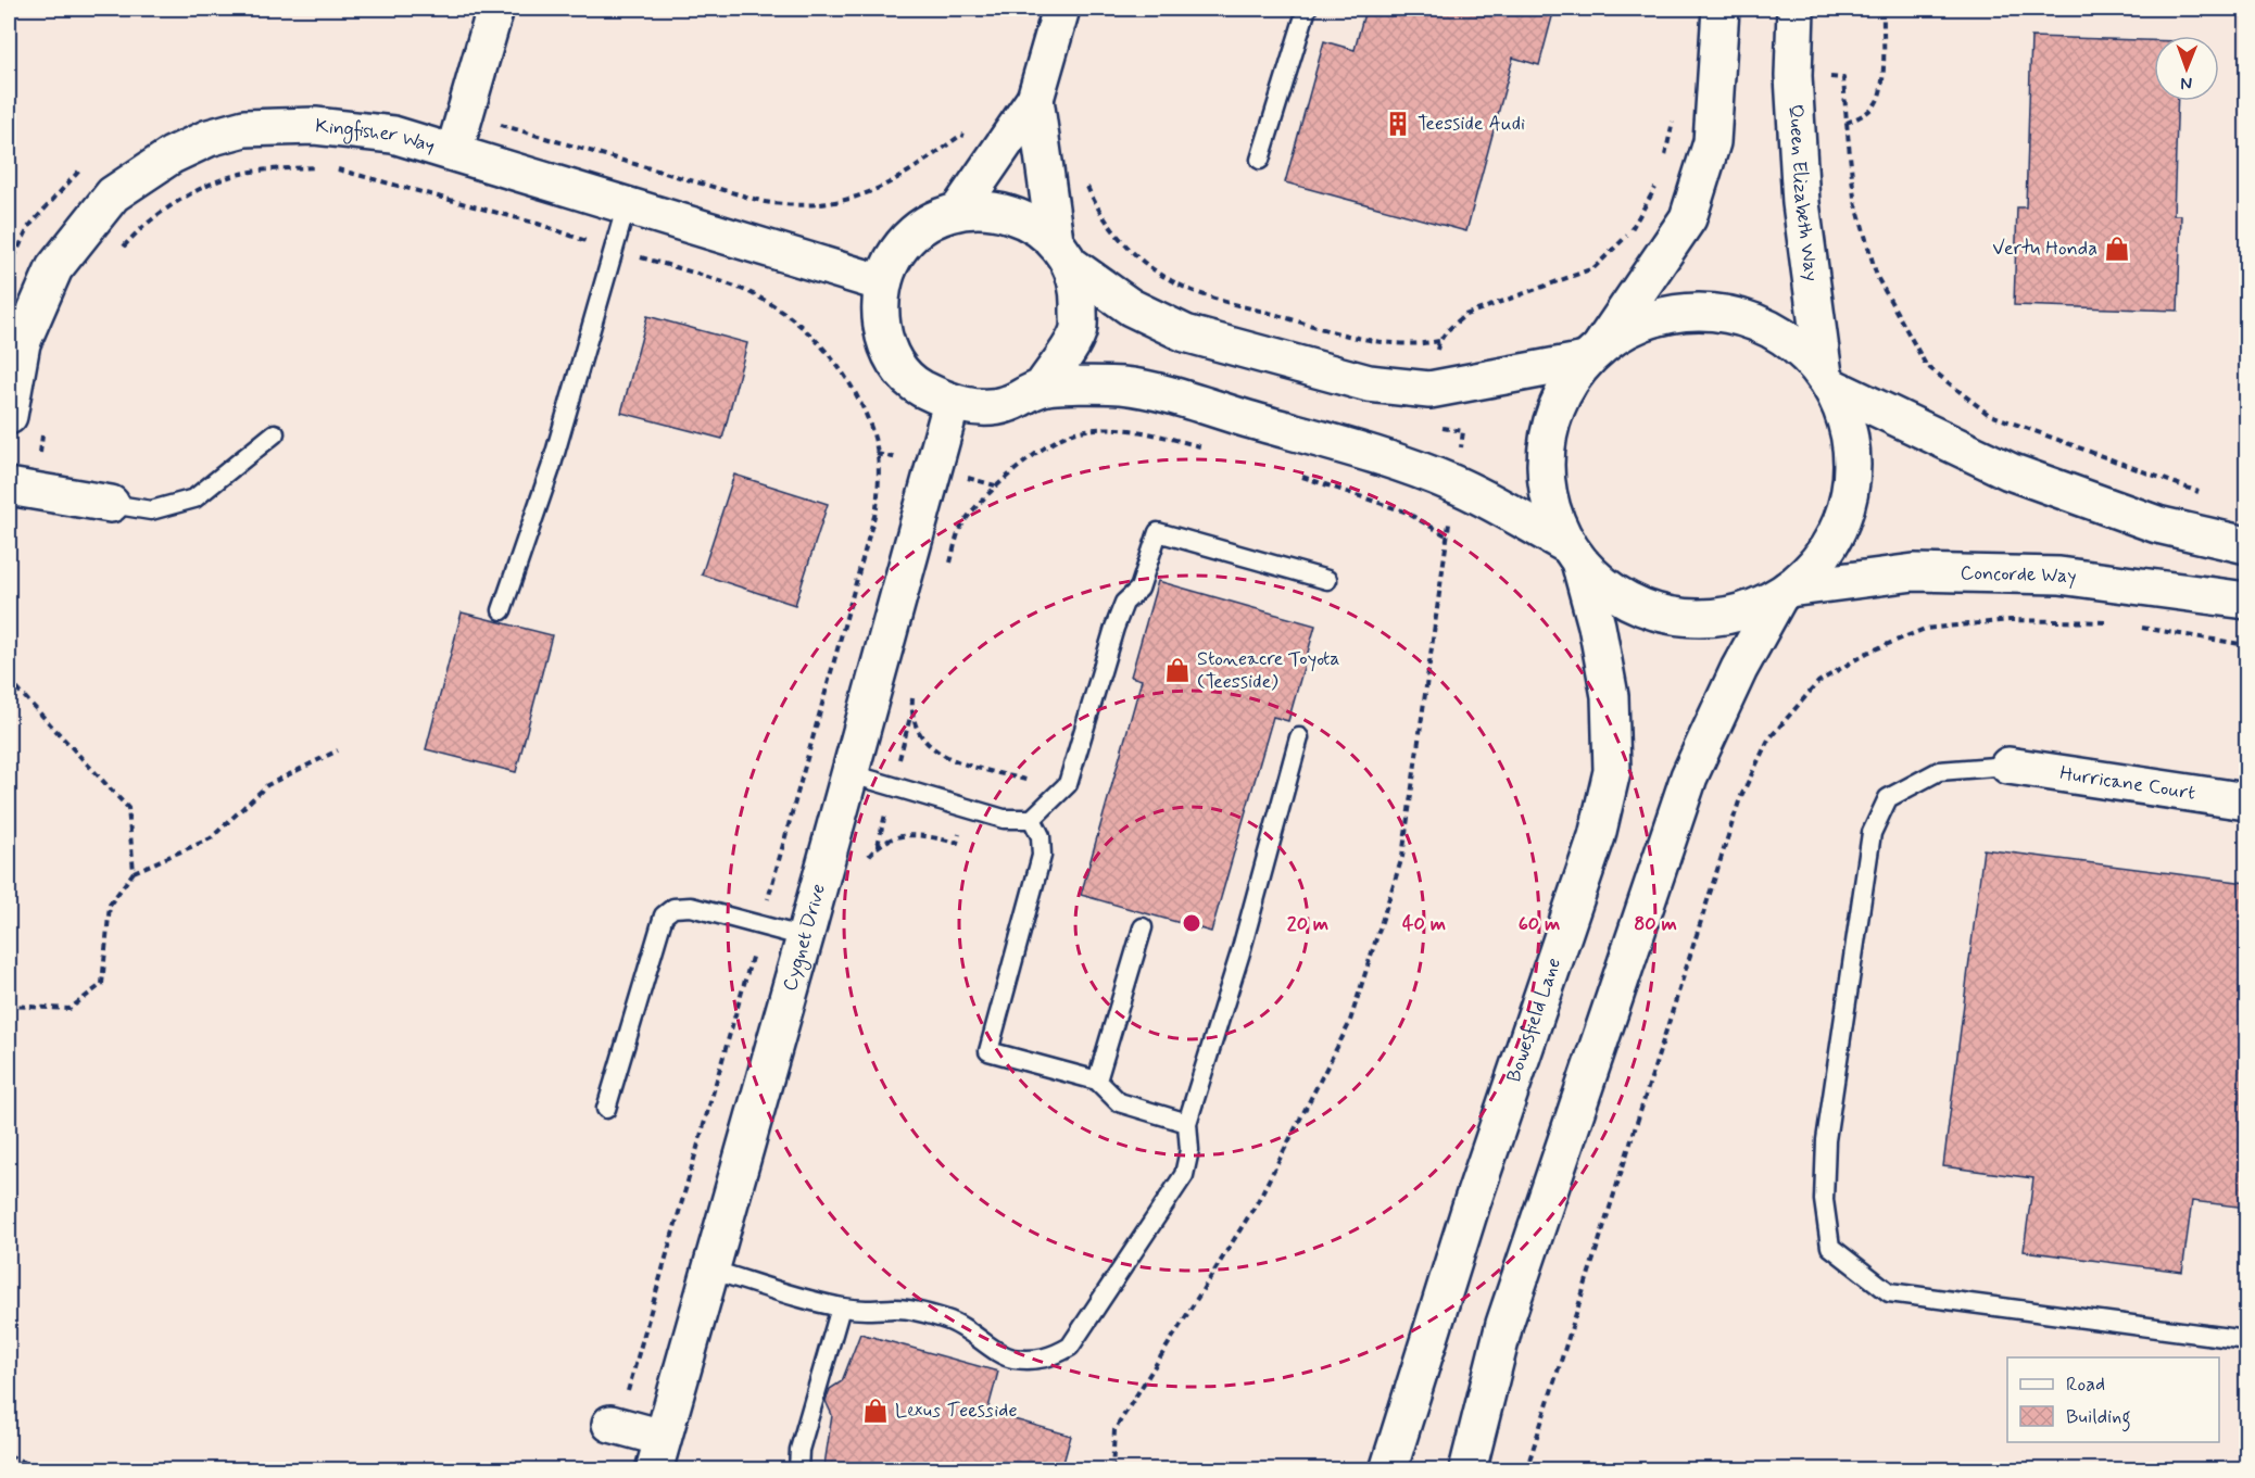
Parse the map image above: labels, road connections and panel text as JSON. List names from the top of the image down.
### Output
{
  "streets": {
    "street": [
      "Kingfisher Way",
      "Queen Elizabeth Way",
      "Concorde Way",
      "Hurricane Court",
      "Cygnet Drive",
      "Bowesfield Lane"
    ]
  },
  "crossings": [
    ["Kingfisher Way", "Cygnet Drive"]
  ],
  "places": {
    "building": ["Teesside Audi"],
    "shop": ["Vertu Honda", "Stoneacre Toyota (Teesside)", "Lexus Teesside"]
  },
  "legend": ["Road", "Building"],
  "north": "bottom",
  "rings": [
    "20 m",
    "40 m",
    "60 m",
    "80 m"
  ]
}
